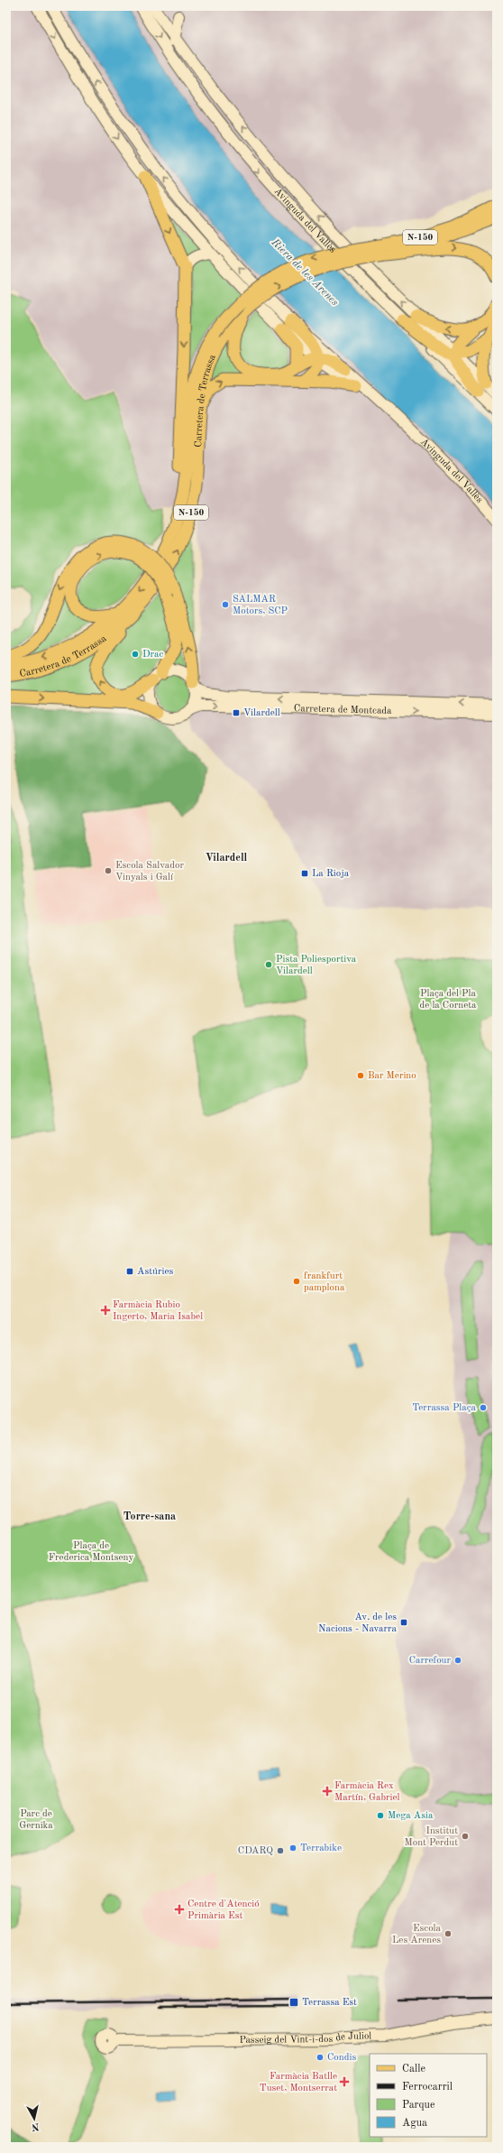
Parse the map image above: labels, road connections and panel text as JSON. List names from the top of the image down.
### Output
{
  "streets": {
    "main road": [
      "Avinguda del Vallès",
      "N-150",
      "Carretera de Terrassa",
      "Carretera de Montcada",
      "Passeig del Vint-i-dos de Juliol"
    ]
  },
  "districts": ["Vilardell", "Torre-sana"],
  "water": ["Riera de les Arenes"],
  "parks": ["Plaça del Pla de la Corneta", "Plaça de Frederica Montseny", "Parc de Gernika"],
  "places": {
    "other": [
      "SALMAR Motors, SCP",
      "Drac",
      "Escola Salvador Vinyals i Galí",
      "Pista Poliesportiva Vilardell",
      "Bar Merino",
      "frankfurt pamplona",
      "Terrassa Plaça",
      "Carrefour",
      "Mega Asia",
      "Institut Mont Perdut",
      "Terrabike",
      "CDARQ",
      "Escola Les Arenes",
      "Condis"
    ],
    "transit": [
      "Vilardell",
      "La Rioja",
      "Astúries",
      "Av. de les Nacions - Navarra",
      "Terrassa Est"
    ],
    "health": [
      "Farmàcia Rubio Ingerto, Maria Isabel",
      "Farmàcia Rex Martín, Gabriel",
      "Centre d'Atenció Primària Est",
      "Farmàcia Batlle Tuset, Montserrat"
    ]
  },
  "legend": [
    "Calle",
    "Ferrocarril",
    "Parque",
    "Agua"
  ],
  "north": "bottom"
}
